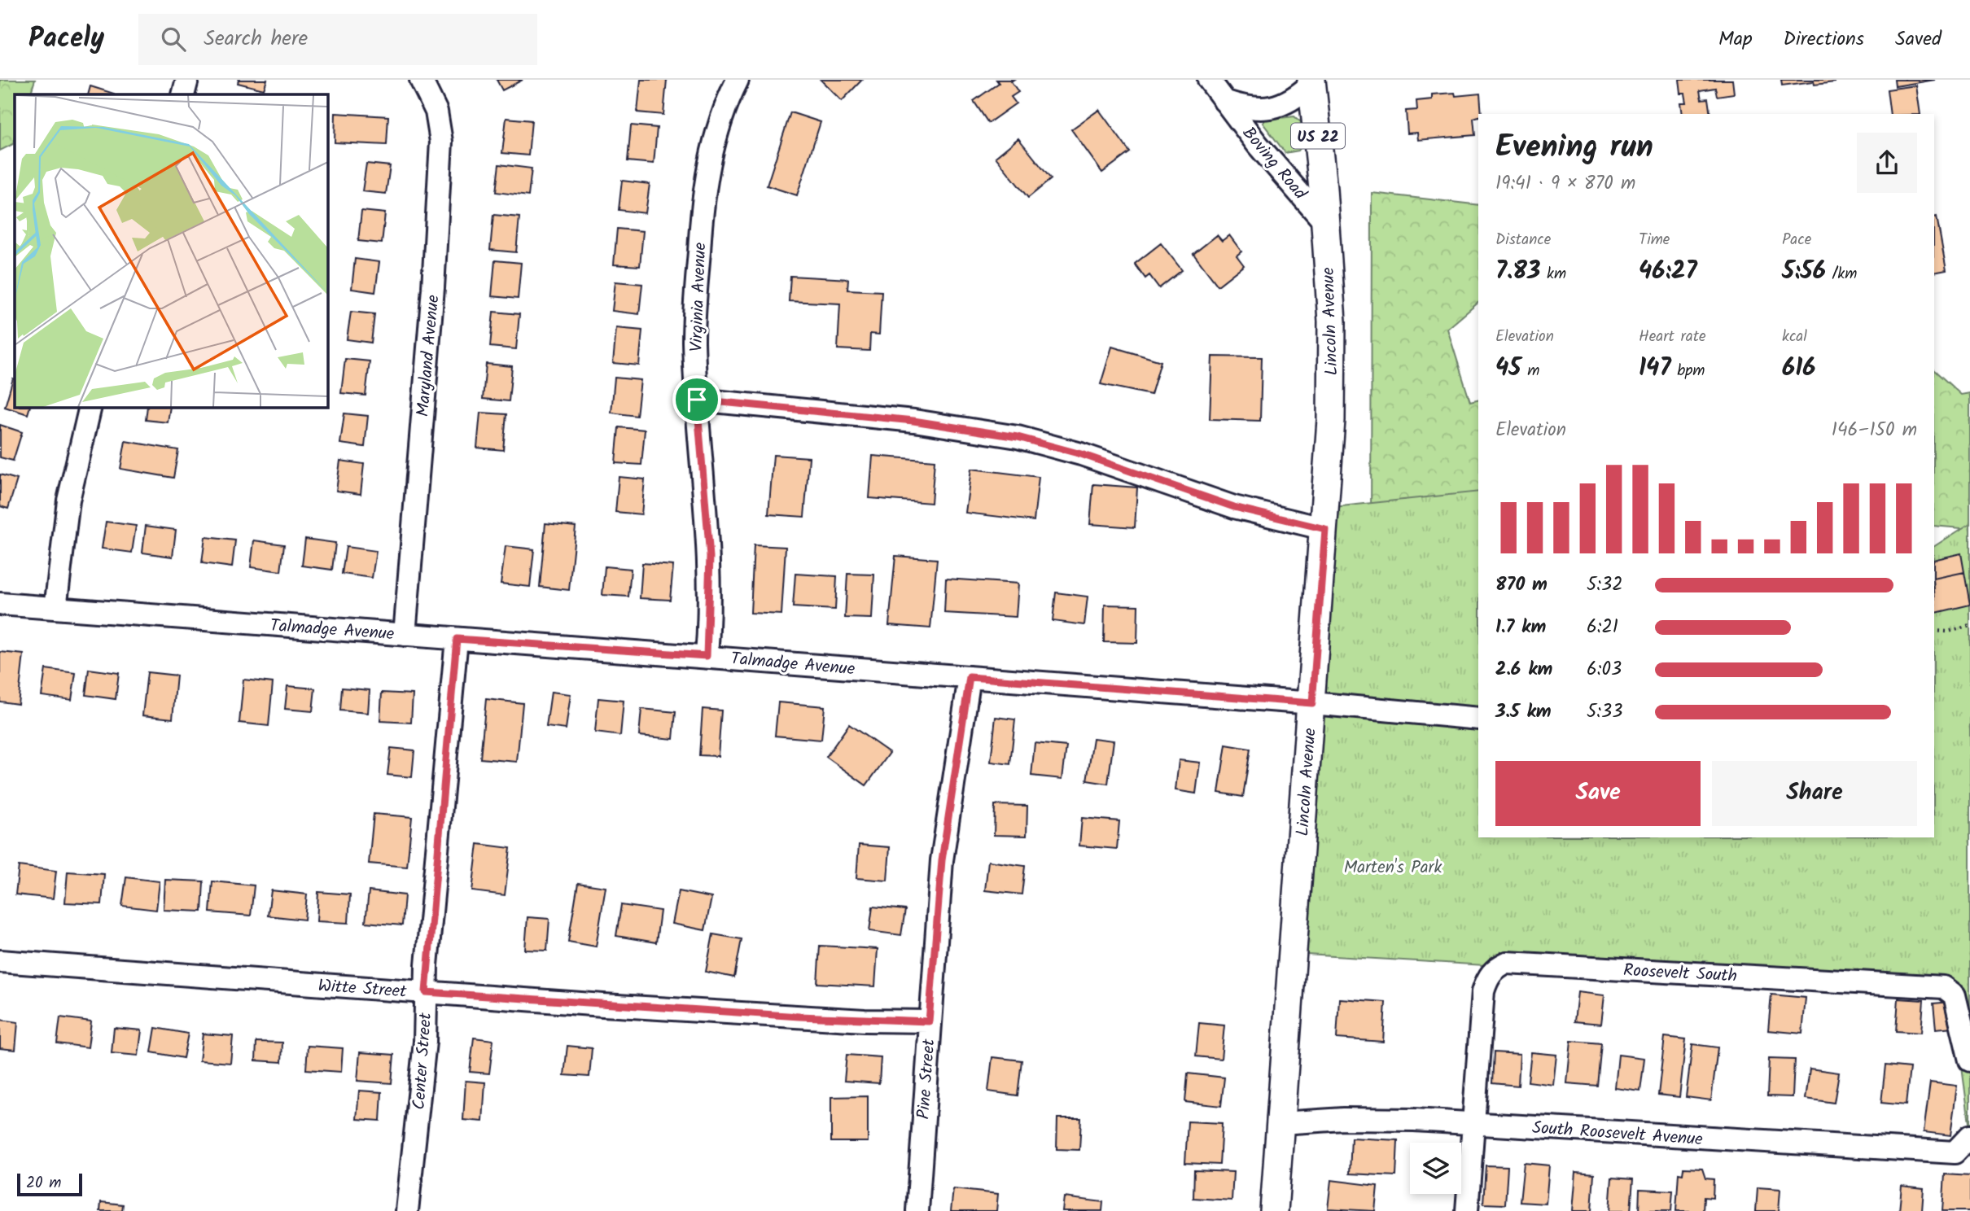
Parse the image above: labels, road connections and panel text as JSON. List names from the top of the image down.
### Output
{
  "streets": {
    "main road": ["US 22", "Lincoln Avenue"],
    "street": [
      "Boving Road",
      "Virginia Avenue",
      "Maryland Avenue",
      "Talmadge Avenue",
      "Roosevelt South",
      "Witte Street",
      "Center Street",
      "Pine Street",
      "South Roosevelt Avenue"
    ]
  },
  "crossings": [
    ["Boving Road", "Lincoln Avenue"],
    ["Virginia Avenue", "Talmadge Avenue"],
    ["Lincoln Avenue", "Talmadge Avenue"],
    ["Lincoln Avenue", "South Roosevelt Avenue"],
    ["Maryland Avenue", "Talmadge Avenue"],
    ["Talmadge Avenue", "Center Street"],
    ["Talmadge Avenue", "Pine Street"],
    ["Roosevelt South", "South Roosevelt Avenue"],
    ["Witte Street", "Center Street"],
    ["Witte Street", "Pine Street"]
  ],
  "parks": ["Marten's Park"],
  "scale_bar": "20 m",
  "page": {
    "header": "Pacely",
    "search": "Search here",
    "nav": ["Map", "Directions", "Saved"],
    "heading": ["Evening run", "19:41 · 9 × 870 m"],
    "stats": [
      ["Distance", "7.83 km"],
      ["Time", "46:27"],
      ["Pace", "5:56 /km"],
      ["Elevation", "45 m"],
      ["Heart rate", "147 bpm"],
      ["kcal", "616"]
    ],
    "chart": ["Elevation", "146–150 m"],
    "list": [
      {
        "name": "870 m",
        "note": "5:32"
      },
      {
        "name": "1.7 km",
        "note": "6:21"
      },
      {
        "name": "2.6 km",
        "note": "6:03"
      },
      {
        "name": "3.5 km",
        "note": "5:33"
      }
    ],
    "buttons": ["Save", "Share"],
    "scale": "20 m"
  }
}
